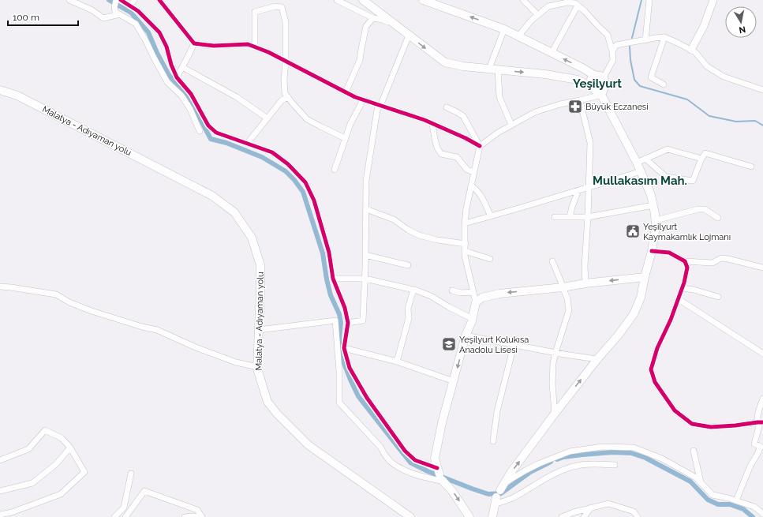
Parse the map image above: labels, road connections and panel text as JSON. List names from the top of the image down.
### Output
{
  "streets": {
    "main road": ["Malatya - Adıyaman yolu"]
  },
  "districts": ["Yeşilyurt", "Mullakasım Mah."],
  "places": {
    "pharmacy": ["Büyük Eczanesi"],
    "public building": ["Yeşilyurt Kaymakamlık Lojmanı"],
    "school or university": ["Yeşilyurt Kolukısa Anadolu Lisesi"]
  },
  "scale_bar": "100 m",
  "north": "bottom"
}
